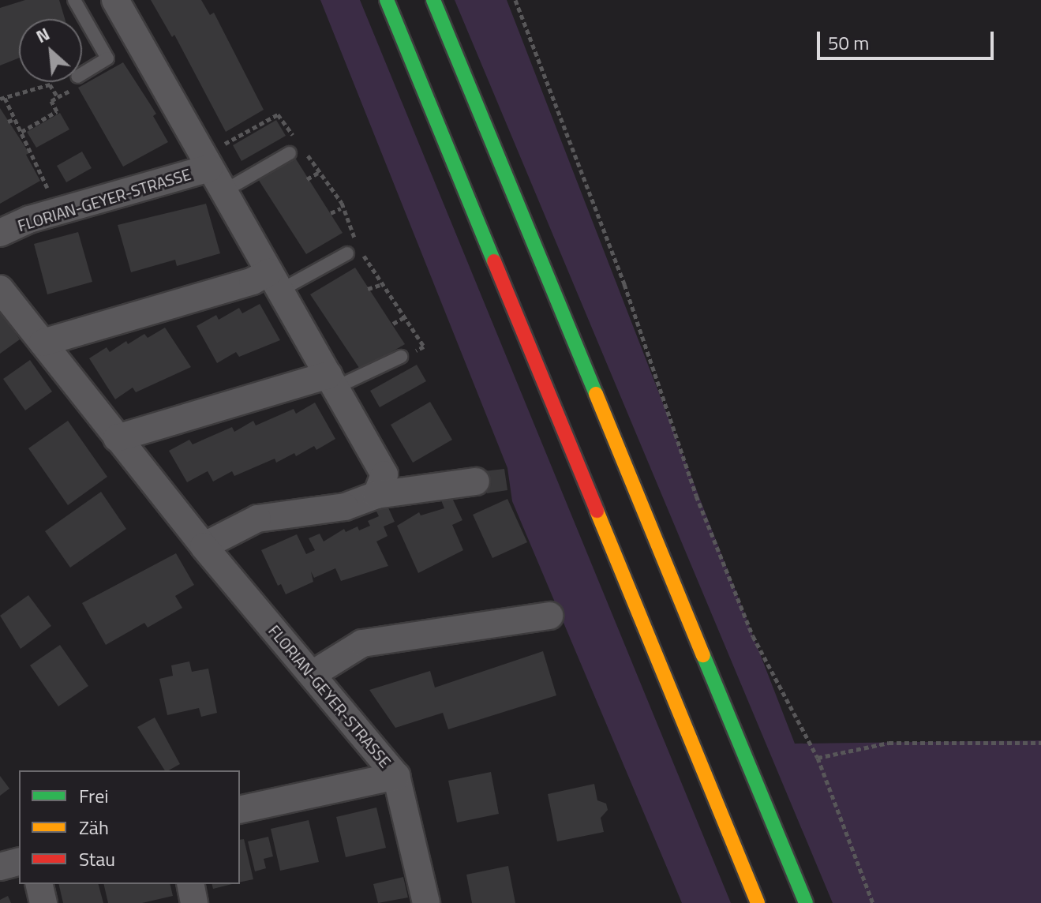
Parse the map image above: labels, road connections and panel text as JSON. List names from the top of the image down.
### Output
{
  "streets": {
    "street": ["FLORIAN-GEYER-STRASSE"]
  },
  "legend": ["Frei", "Zäh", "Stau"],
  "scale_bar": "50 m",
  "north": "top left"
}
